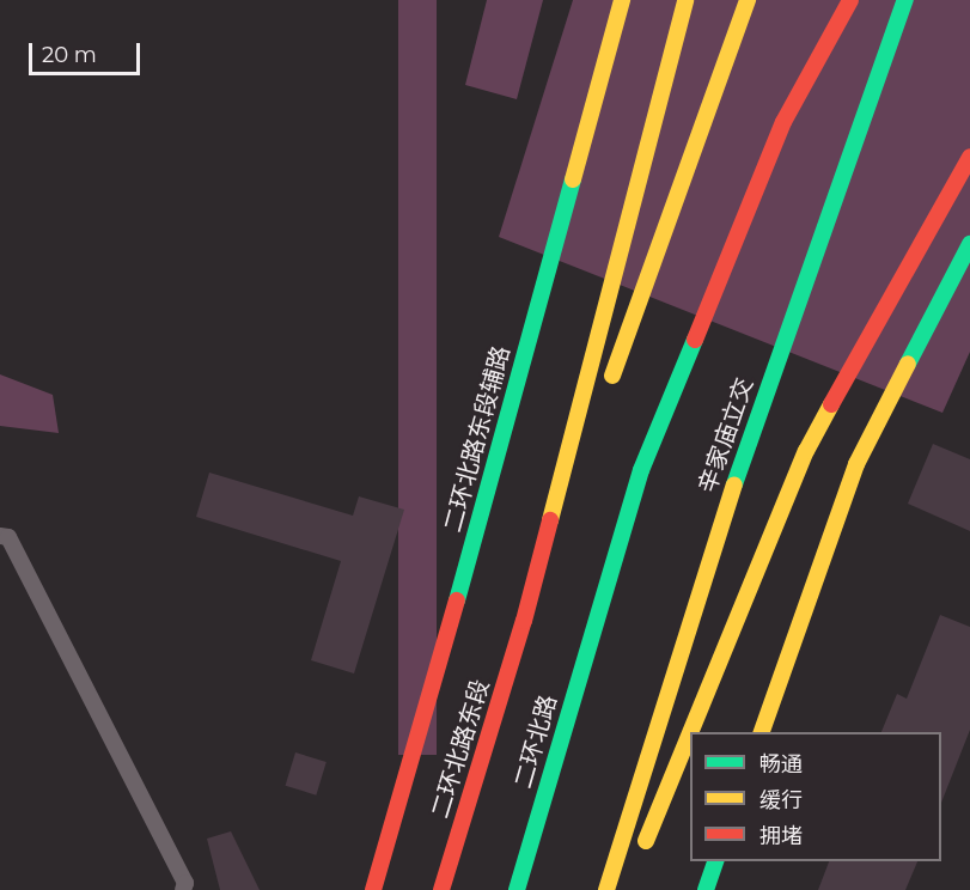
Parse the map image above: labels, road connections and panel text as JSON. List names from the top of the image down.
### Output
{
  "streets": {
    "main road": [
      "辛家庙立交",
      "二环北路东段辅路",
      "二环北路",
      "二环北路东段"
    ]
  },
  "legend": ["畅通", "缓行", "拥堵"],
  "scale_bar": "20 m"
}
